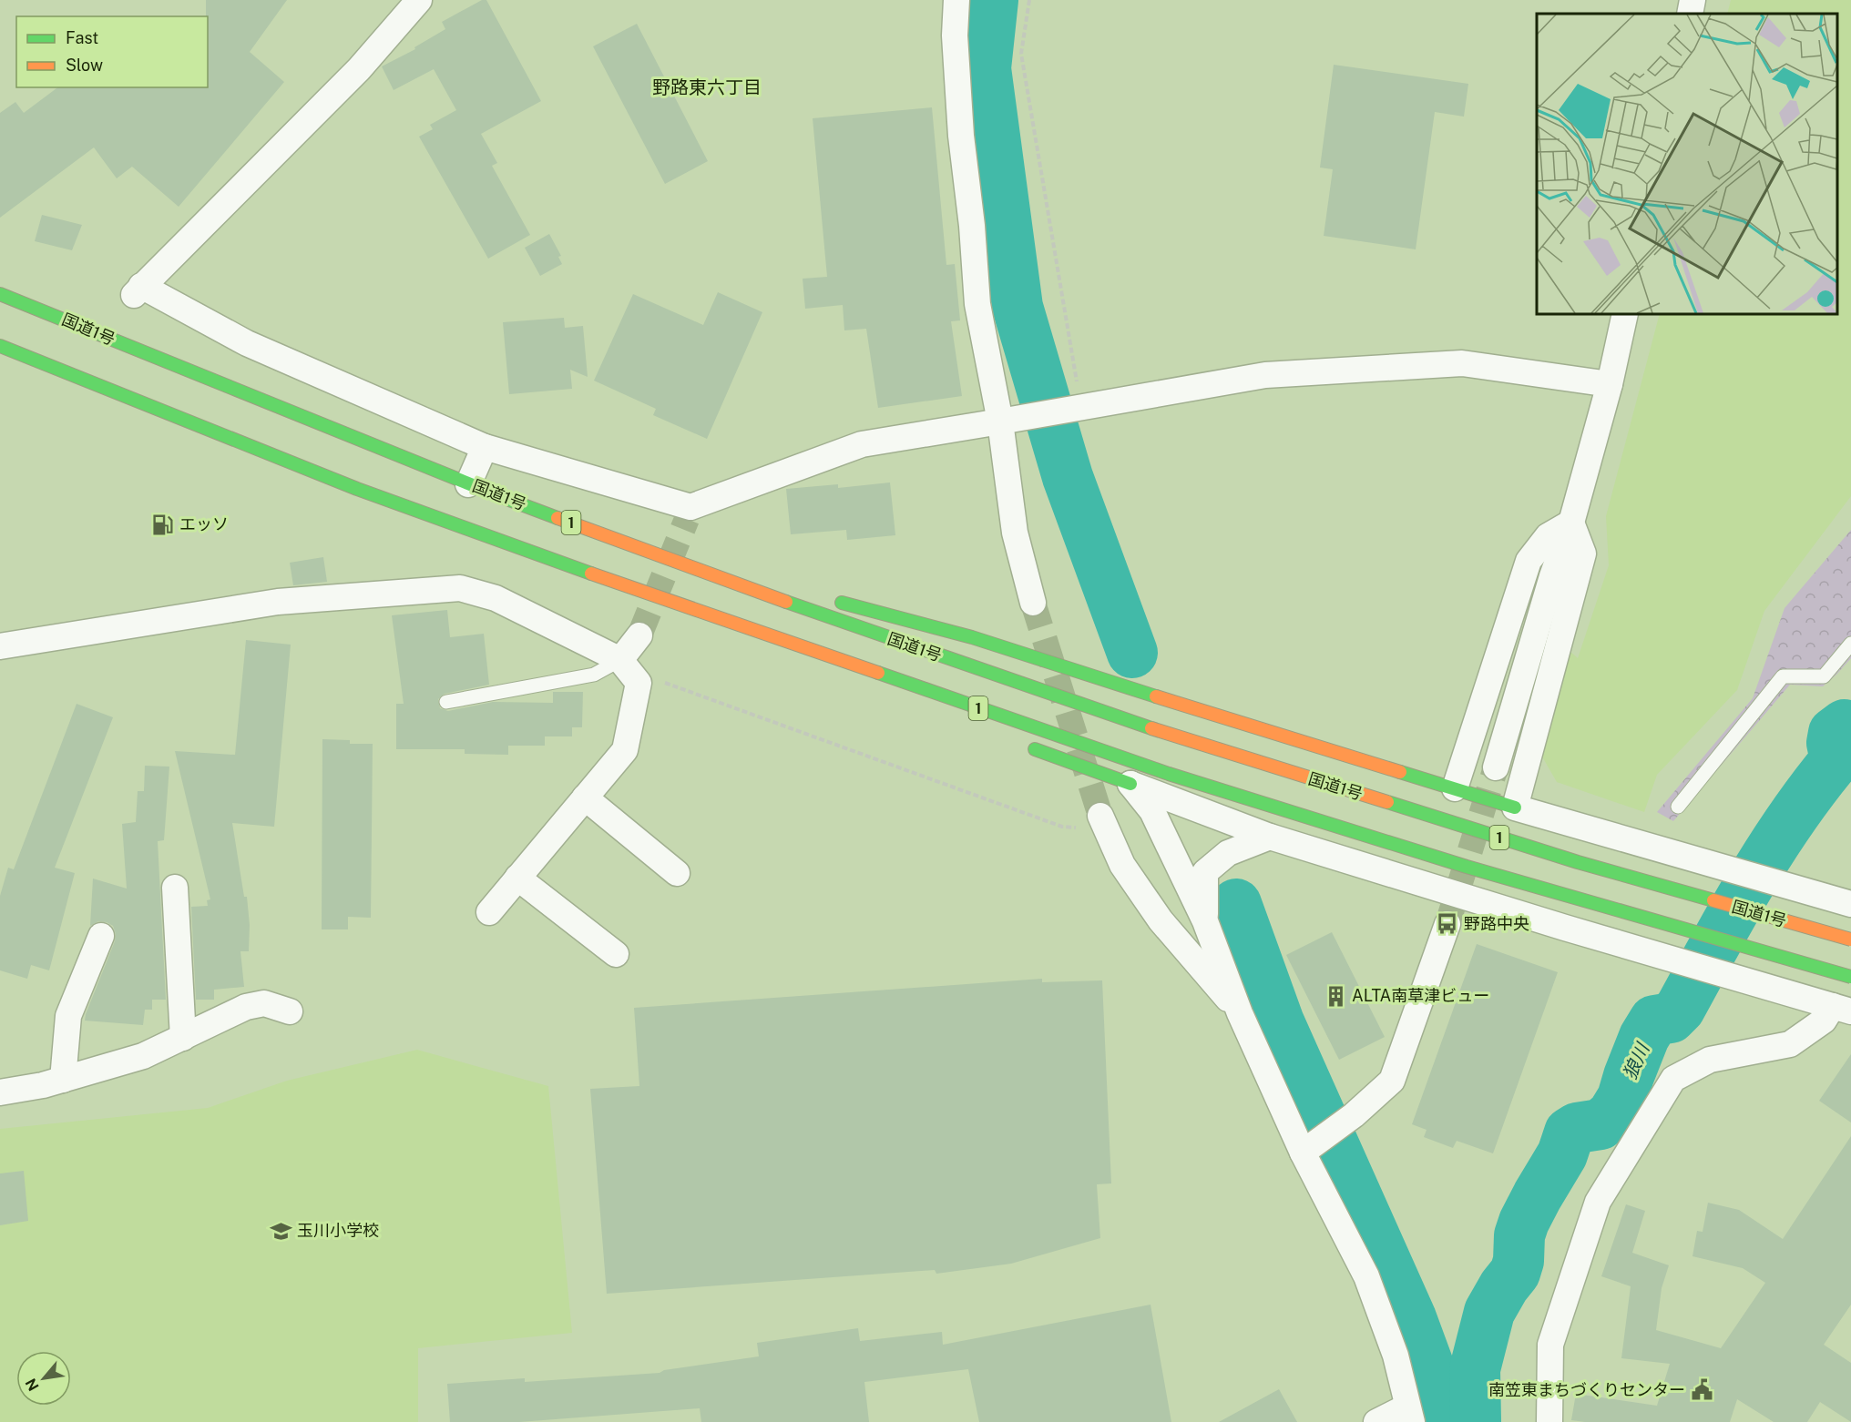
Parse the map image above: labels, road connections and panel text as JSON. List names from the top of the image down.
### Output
{
  "streets": {
    "highway": ["国道1号", "1"]
  },
  "districts": ["野路東六丁目"],
  "water": ["狼川"],
  "places": {
    "fuel station": ["エッソ"],
    "bus stop": ["野路中央"],
    "building": ["ALTA南草津ビュー"],
    "school or university": ["玉川小学校"],
    "public building": ["南笠東まちづくりセンター"]
  },
  "legend": ["Fast", "Slow"],
  "north": "bottom left"
}
